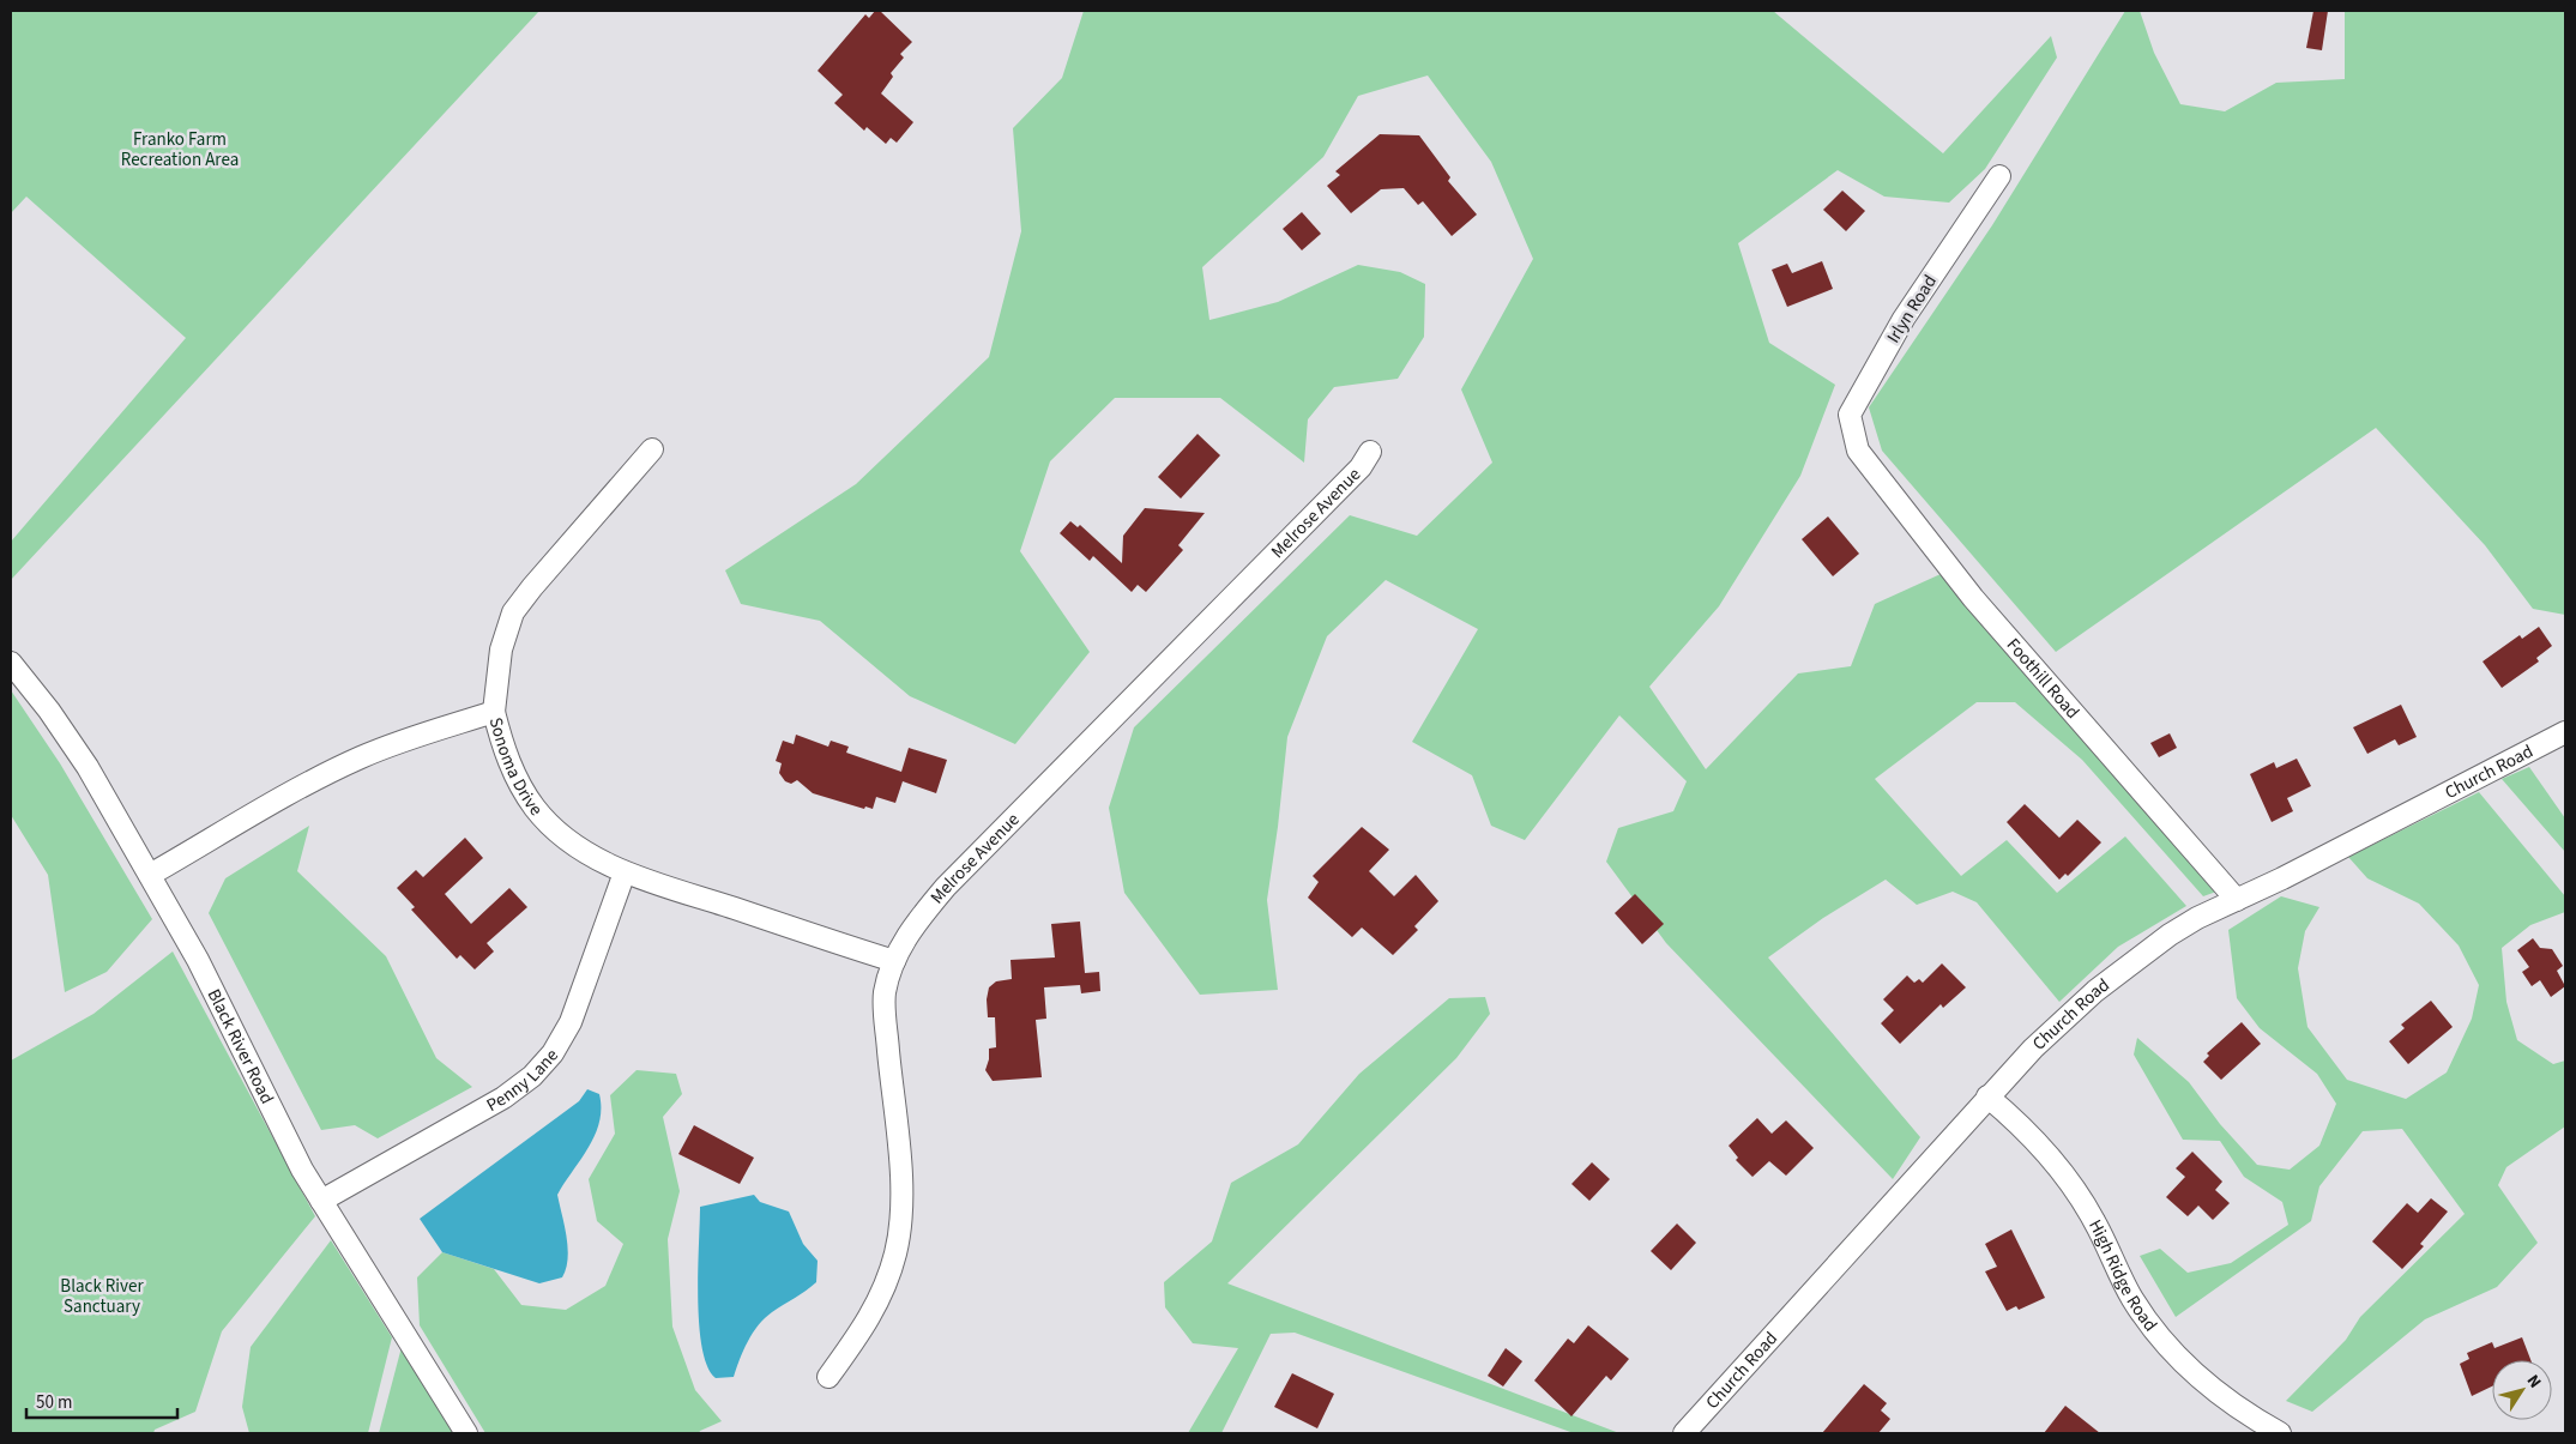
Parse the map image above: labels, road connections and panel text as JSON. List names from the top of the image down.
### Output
{
  "streets": {
    "street": [
      "Irlyn Road",
      "Melrose Avenue",
      "Foothill Road",
      "Sonoma Drive",
      "Church Road",
      "Black River Road",
      "Penny Lane",
      "High Ridge Road"
    ]
  },
  "crossings": [
    ["Irlyn Road", "Foothill Road"],
    ["Melrose Avenue", "Sonoma Drive"],
    ["Foothill Road", "Church Road"],
    ["Sonoma Drive", "Black River Road"],
    ["Sonoma Drive", "Penny Lane"],
    ["Church Road", "High Ridge Road"],
    ["Black River Road", "Penny Lane"]
  ],
  "parks": ["Franko Farm Recreation Area", "Black River Sanctuary"],
  "scale_bar": "50 m",
  "north": "top right"
}
